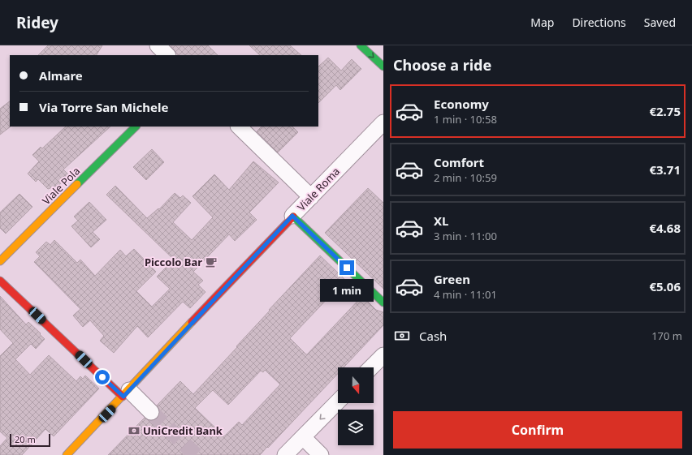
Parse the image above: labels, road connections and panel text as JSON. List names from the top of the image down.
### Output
{
  "streets": {
    "street": ["Viale Pola", "Viale Roma"]
  },
  "places": {
    "cafe": ["Piccolo Bar"],
    "bank": ["UniCredit Bank"]
  },
  "scale_bar": "20 m",
  "north": "bottom",
  "page": {
    "header": "Ridey",
    "nav": ["Map", "Directions", "Saved"],
    "heading": "Choose a ride",
    "banner": ["Almare", "Via Torre San Michele"],
    "list": [
      {
        "name": "Economy",
        "note": "1 min · 10:58",
        "value": "€2.75"
      },
      {
        "name": "Comfort",
        "note": "2 min · 10:59",
        "value": "€3.71"
      },
      {
        "name": "XL",
        "note": "3 min · 11:00",
        "value": "€4.68"
      },
      {
        "name": "Green",
        "note": "4 min · 11:01",
        "value": "€5.06"
      }
    ],
    "bubble": "1 min",
    "pay": ["Cash", "170 m"],
    "buttons": "Confirm",
    "scale": "20 m"
  }
}
